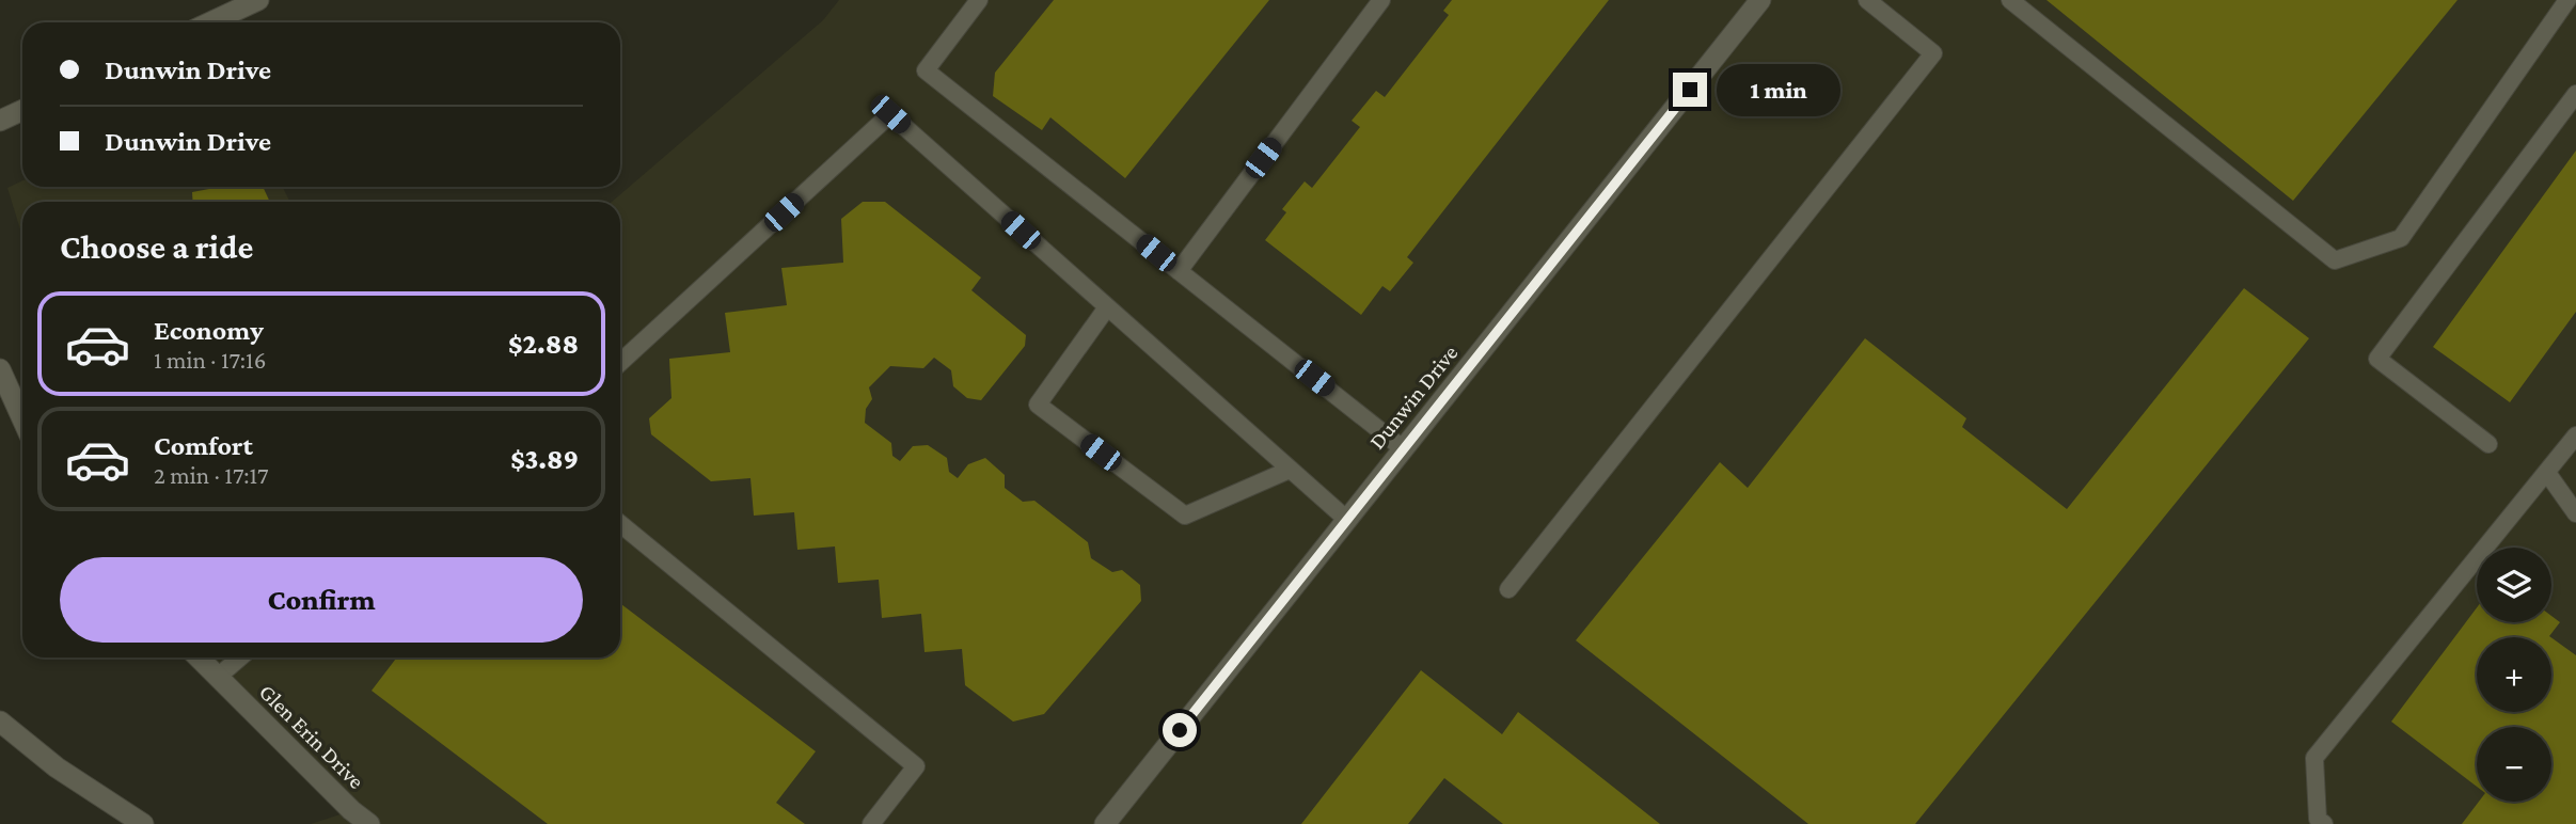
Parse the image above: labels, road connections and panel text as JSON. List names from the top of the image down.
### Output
{
  "streets": {
    "street": ["Dunwin Drive", "Glen Erin Drive"]
  },
  "page": {
    "banner": ["Dunwin Drive", "Dunwin Drive"],
    "bubble": "1 min",
    "heading": "Choose a ride",
    "list": [
      {
        "name": "Economy",
        "note": "1 min · 17:16",
        "value": "$2.88"
      },
      {
        "name": "Comfort",
        "note": "2 min · 17:17",
        "value": "$3.89"
      }
    ],
    "buttons": "Confirm",
    "map_buttons": ["+", "−"]
  }
}
